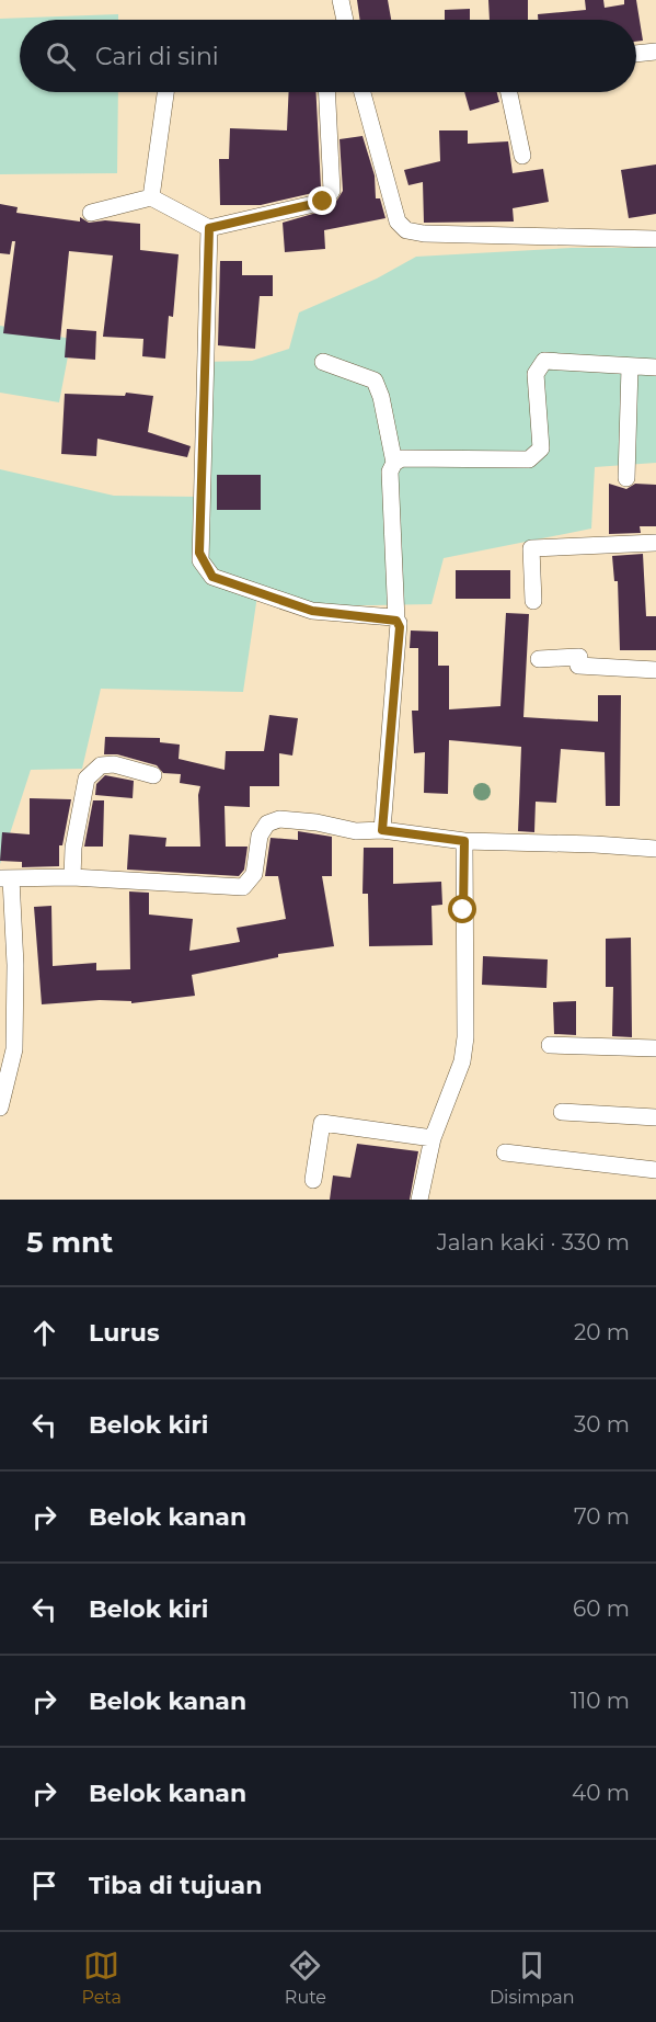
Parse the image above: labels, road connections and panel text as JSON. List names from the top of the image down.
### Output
{
  "page": {
    "search": "Cari di sini",
    "heading": ["5 mnt", "Jalan kaki · 330 m"],
    "list": [
      ["Lurus", "20 m"],
      ["Belok kiri", "30 m"],
      ["Belok kanan", "70 m"],
      ["Belok kiri", "60 m"],
      ["Belok kanan", "110 m"],
      ["Belok kanan", "40 m"],
      "Tiba di tujuan"
    ],
    "nav": ["Peta", "Rute", "Disimpan"]
  }
}
